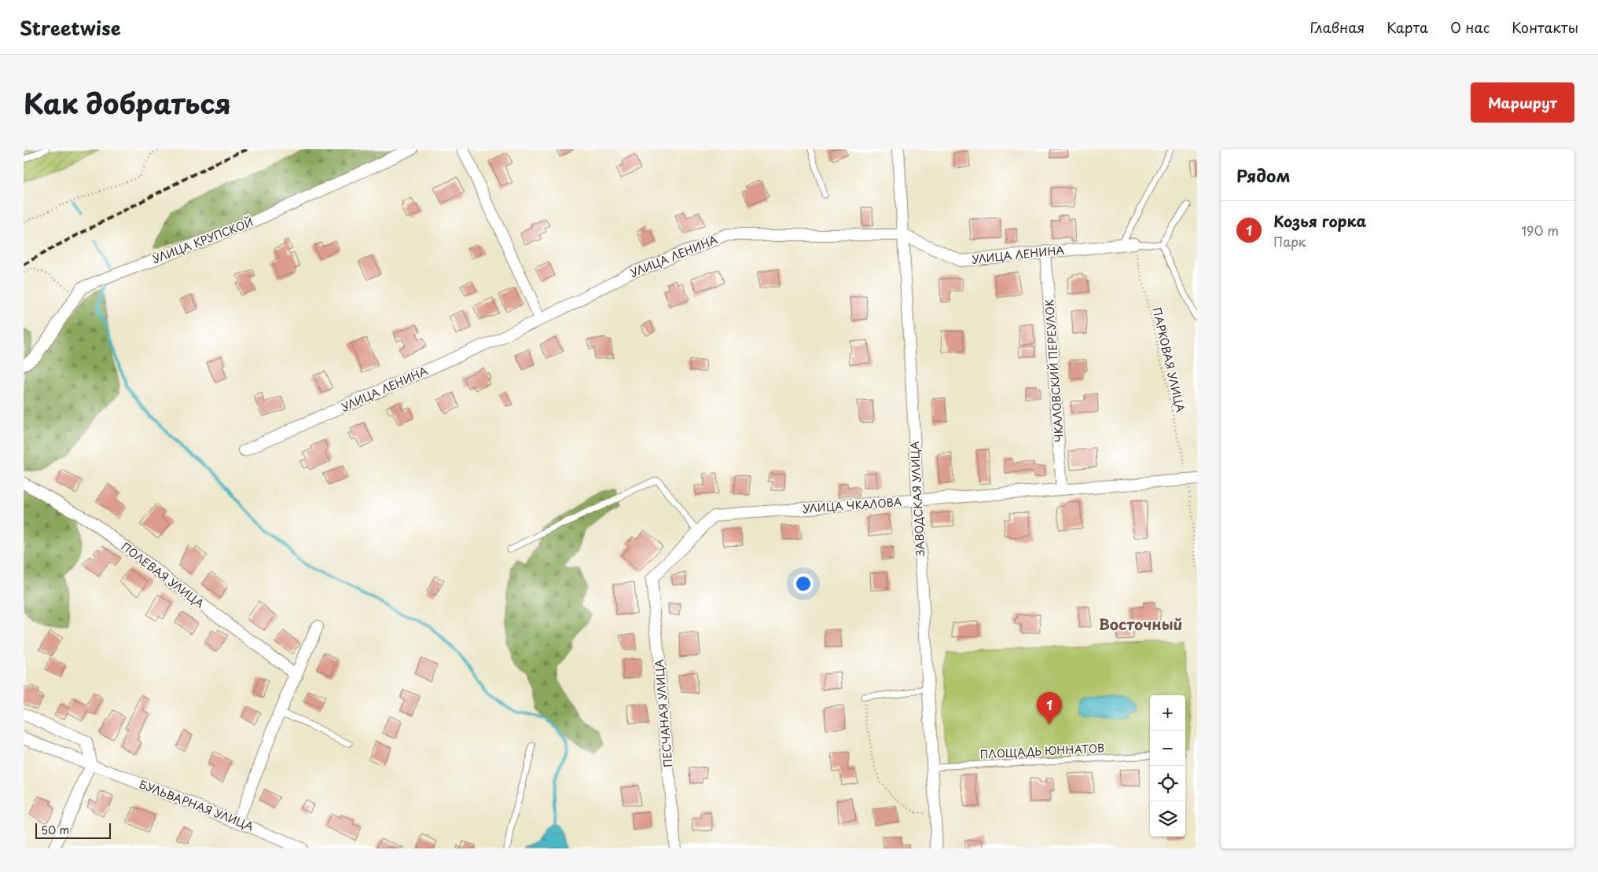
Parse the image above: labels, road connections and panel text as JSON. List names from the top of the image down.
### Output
{
  "streets": {
    "street": [
      "УЛИЦА КРУПСКОЙ",
      "УЛИЦА ЛЕНИНА",
      "ЧКАЛОВСКИЙ ПЕРЕУЛОК",
      "ЗАВОДСКАЯ УЛИЦА",
      "УЛИЦА ЧКАЛОВА",
      "ПОЛЕВАЯ УЛИЦА",
      "ПЕСЧАНАЯ УЛИЦА",
      "БУЛЬВАРНАЯ УЛИЦА"
    ],
    "lane": ["ПЛОЩАДЬ ЮННАТОВ"],
    "path": ["ПАРКОВАЯ УЛИЦА"]
  },
  "crossings": [
    ["УЛИЦА ЛЕНИНА", "ПАРКОВАЯ УЛИЦА"],
    ["УЛИЦА ЛЕНИНА", "ЧКАЛОВСКИЙ ПЕРЕУЛОК"],
    ["УЛИЦА ЛЕНИНА", "ЗАВОДСКАЯ УЛИЦА"],
    ["ПАРКОВАЯ УЛИЦА", "УЛИЦА ЧКАЛОВА"],
    ["ЧКАЛОВСКИЙ ПЕРЕУЛОК", "УЛИЦА ЧКАЛОВА"],
    ["ЗАВОДСКАЯ УЛИЦА", "УЛИЦА ЧКАЛОВА"],
    ["ЗАВОДСКАЯ УЛИЦА", "ПЛОЩАДЬ ЮННАТОВ"],
    ["УЛИЦА ЧКАЛОВА", "ПЕСЧАНАЯ УЛИЦА"]
  ],
  "districts": ["Восточный"],
  "scale_bar": "50 m",
  "page": {
    "header": "Streetwise",
    "nav": [
      "Главная",
      "Карта",
      "О нас",
      "Контакты"
    ],
    "title": "Как добраться",
    "buttons": "Маршрут",
    "heading": "Рядом",
    "list": [
      {
        "mark": "1",
        "name": "Козья горка",
        "note": "Парк",
        "value": "190 m"
      }
    ],
    "pins": "1",
    "map_buttons": ["+", "−"],
    "scale": "50 m"
  }
}
